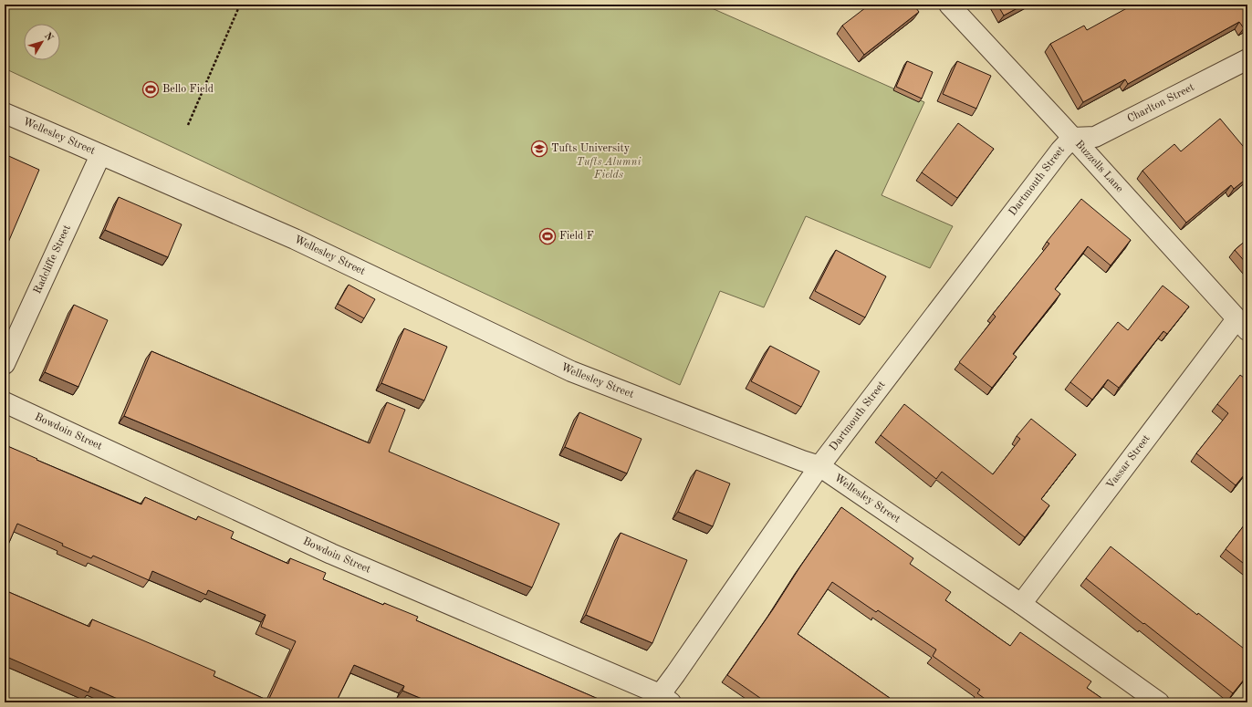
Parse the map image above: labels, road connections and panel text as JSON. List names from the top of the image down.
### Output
{
  "streets": {
    "street": [
      "Charlton Street",
      "Wellesley Street",
      "Buzzells Lane",
      "Dartmouth Street",
      "Radcliffe Street",
      "Bowdoin Street",
      "Vassar Street"
    ]
  },
  "crossings": [
    ["Charlton Street", "Buzzells Lane"],
    ["Charlton Street", "Dartmouth Street"],
    ["Wellesley Street", "Dartmouth Street"],
    ["Wellesley Street", "Radcliffe Street"],
    ["Wellesley Street", "Vassar Street"],
    ["Buzzells Lane", "Dartmouth Street"],
    ["Buzzells Lane", "Vassar Street"],
    ["Dartmouth Street", "Bowdoin Street"]
  ],
  "parks": ["Tufts Alumni Fields"],
  "places": {
    "sports": ["Bello Field", "Field F"],
    "school or university": ["Tufts University"]
  },
  "north": "top right"
}
